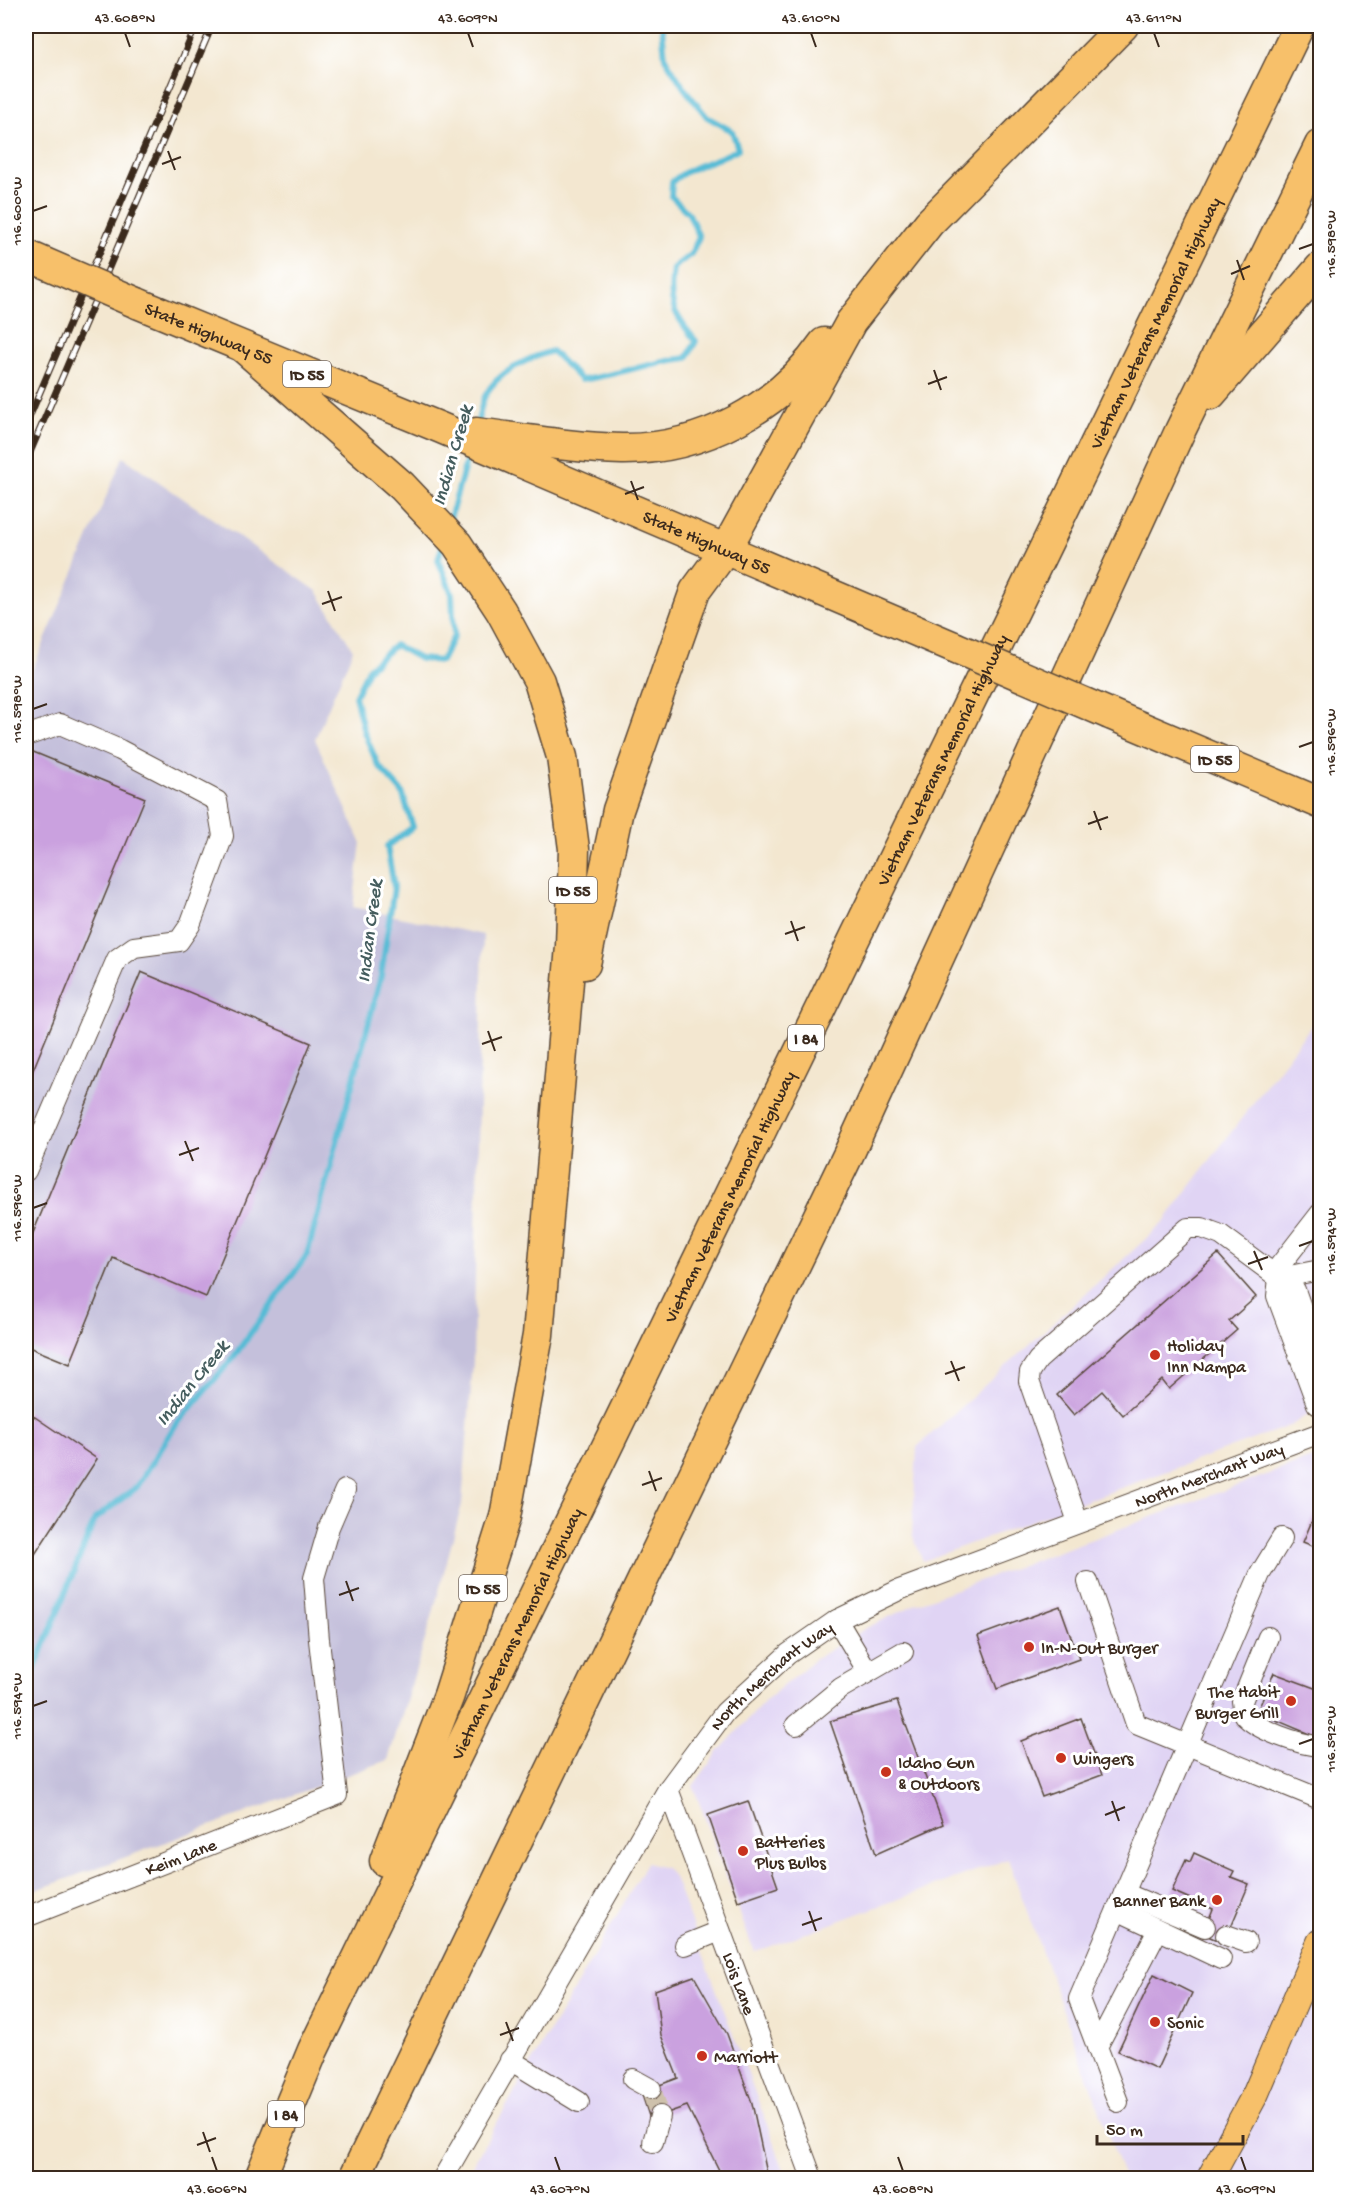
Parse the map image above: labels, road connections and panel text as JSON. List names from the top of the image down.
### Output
{
  "streets": {
    "highway": [
      "Vietnam Veterans Memorial Highway",
      "State Highway 55",
      "ID 55",
      "I 84"
    ],
    "street": ["North Merchant Way", "Keim Lane", "Lois Lane"]
  },
  "crossings": [
    ["Vietnam Veterans Memorial Highway", "ID 55"],
    ["State Highway 55", "ID 55"],
    ["North Merchant Way", "Lois Lane"]
  ],
  "water": ["Indian Creek"],
  "places": [
    "Holiday Inn Nampa",
    "In-N-Out Burger",
    "The Habit Burger Grill",
    "Wingers",
    "Idaho Gun & Outdoors",
    "Batteries Plus Bulbs",
    "Banner Bank",
    "Sonic",
    "Marriott"
  ],
  "scale_bar": "50 m",
  "coordinates": [
    "43.608°N",
    "43.609°N",
    "43.610°N",
    "43.611°N",
    "116.600°W",
    "116.598°W",
    "116.596°W",
    "116.594°W",
    "116.592°W",
    "43.606°N",
    "43.607°N"
  ]
}
